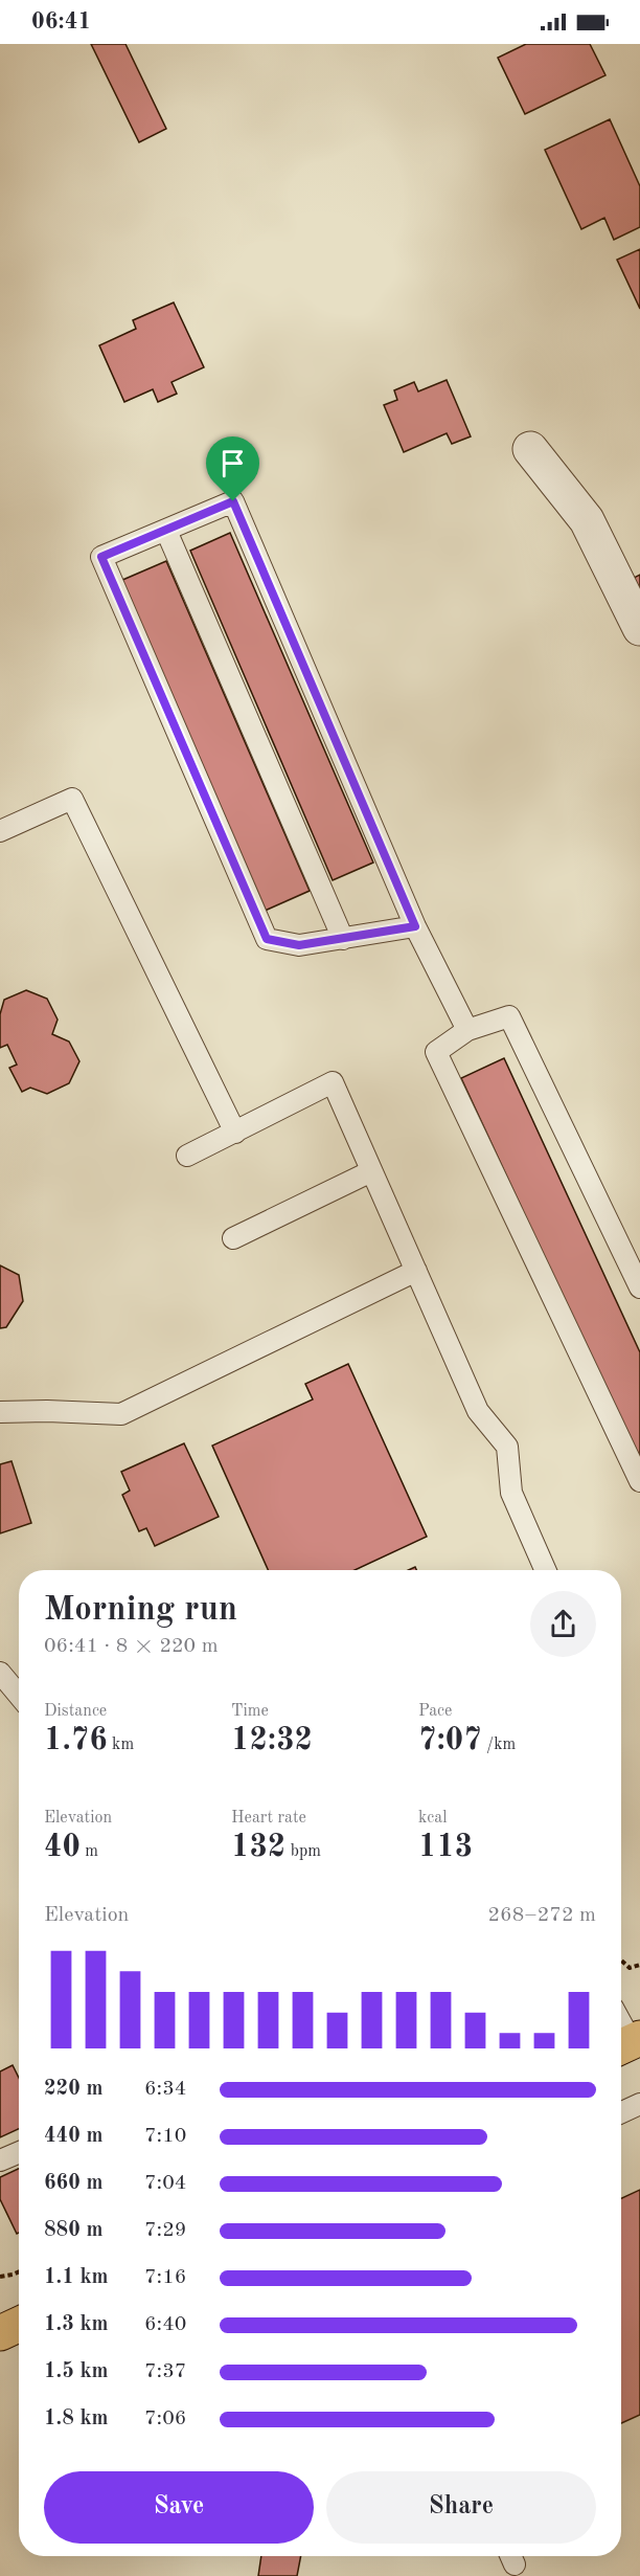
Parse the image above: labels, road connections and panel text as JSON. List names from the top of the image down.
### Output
{
  "page": {
    "status": "06:41",
    "heading": ["Morning run", "06:41 · 8 × 220 m"],
    "stats": [
      ["Distance", "1.76 km"],
      ["Time", "12:32"],
      ["Pace", "7:07 /km"],
      ["Elevation", "40 m"],
      ["Heart rate", "132 bpm"],
      ["kcal", "113"]
    ],
    "chart": ["Elevation", "268–272 m"],
    "list": [
      {
        "name": "220 m",
        "note": "6:34"
      },
      {
        "name": "440 m",
        "note": "7:10"
      },
      {
        "name": "660 m",
        "note": "7:04"
      },
      {
        "name": "880 m",
        "note": "7:29"
      },
      {
        "name": "1.1 km",
        "note": "7:16"
      },
      {
        "name": "1.3 km",
        "note": "6:40"
      },
      {
        "name": "1.5 km",
        "note": "7:37"
      },
      {
        "name": "1.8 km",
        "note": "7:06"
      }
    ],
    "buttons": ["Save", "Share"]
  }
}
